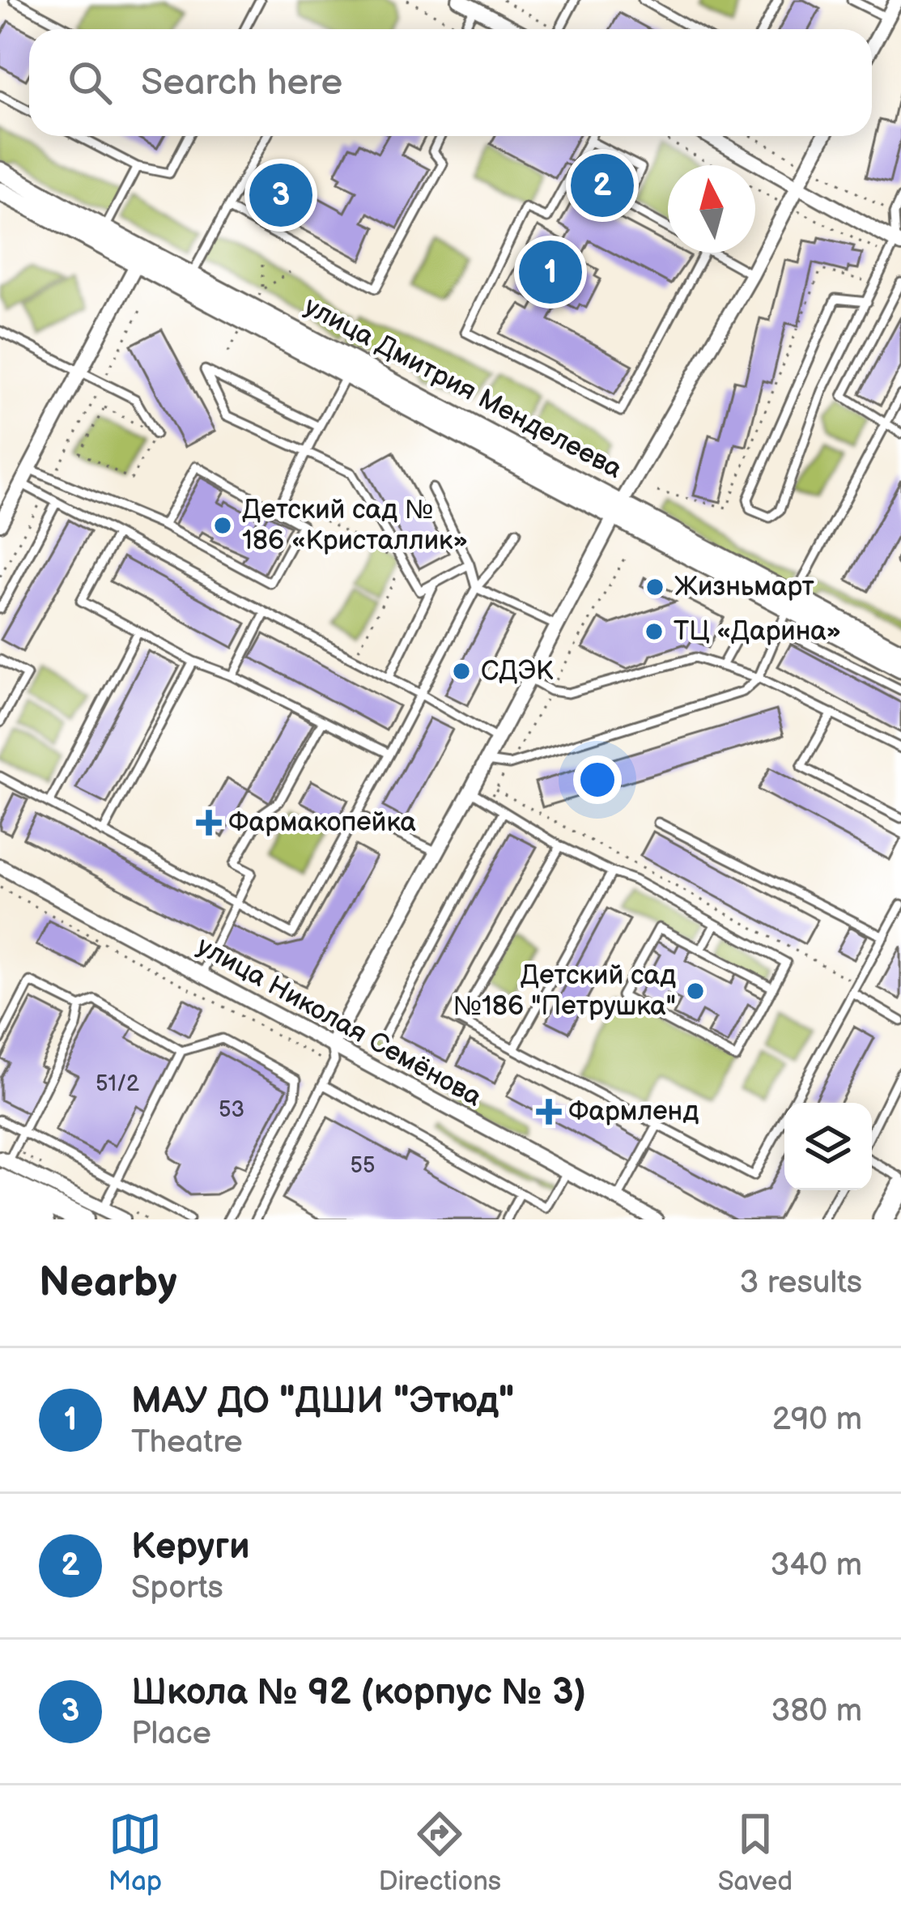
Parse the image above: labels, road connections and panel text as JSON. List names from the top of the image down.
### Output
{
  "streets": {
    "street": ["улица Дмитрия Менделеева", "улица Николая Семёнова"]
  },
  "places": {
    "other": [
      "Детский сад № 186 «Кристаллик»",
      "Жизньмарт",
      "ТЦ «Дарина»",
      "СДЭК",
      "Детский сад №186 \"Петрушка\""
    ],
    "health": ["Фармакопейка", "Фармленд"]
  },
  "house_numbers": ["51/2", "53", "55"],
  "north": "top",
  "page": {
    "search": "Search here",
    "pins": ["2", "3", "1"],
    "heading": ["Nearby", "3 results"],
    "list": [
      {
        "mark": "1",
        "name": "МАУ ДО \"ДШИ \"Этюд\"",
        "note": "Theatre",
        "value": "290 m"
      },
      {
        "mark": "2",
        "name": "Керуги",
        "note": "Sports",
        "value": "340 m"
      },
      {
        "mark": "3",
        "name": "Школа № 92 (корпус № 3)",
        "note": "Place",
        "value": "380 m"
      }
    ],
    "nav": ["Map", "Directions", "Saved"]
  }
}
